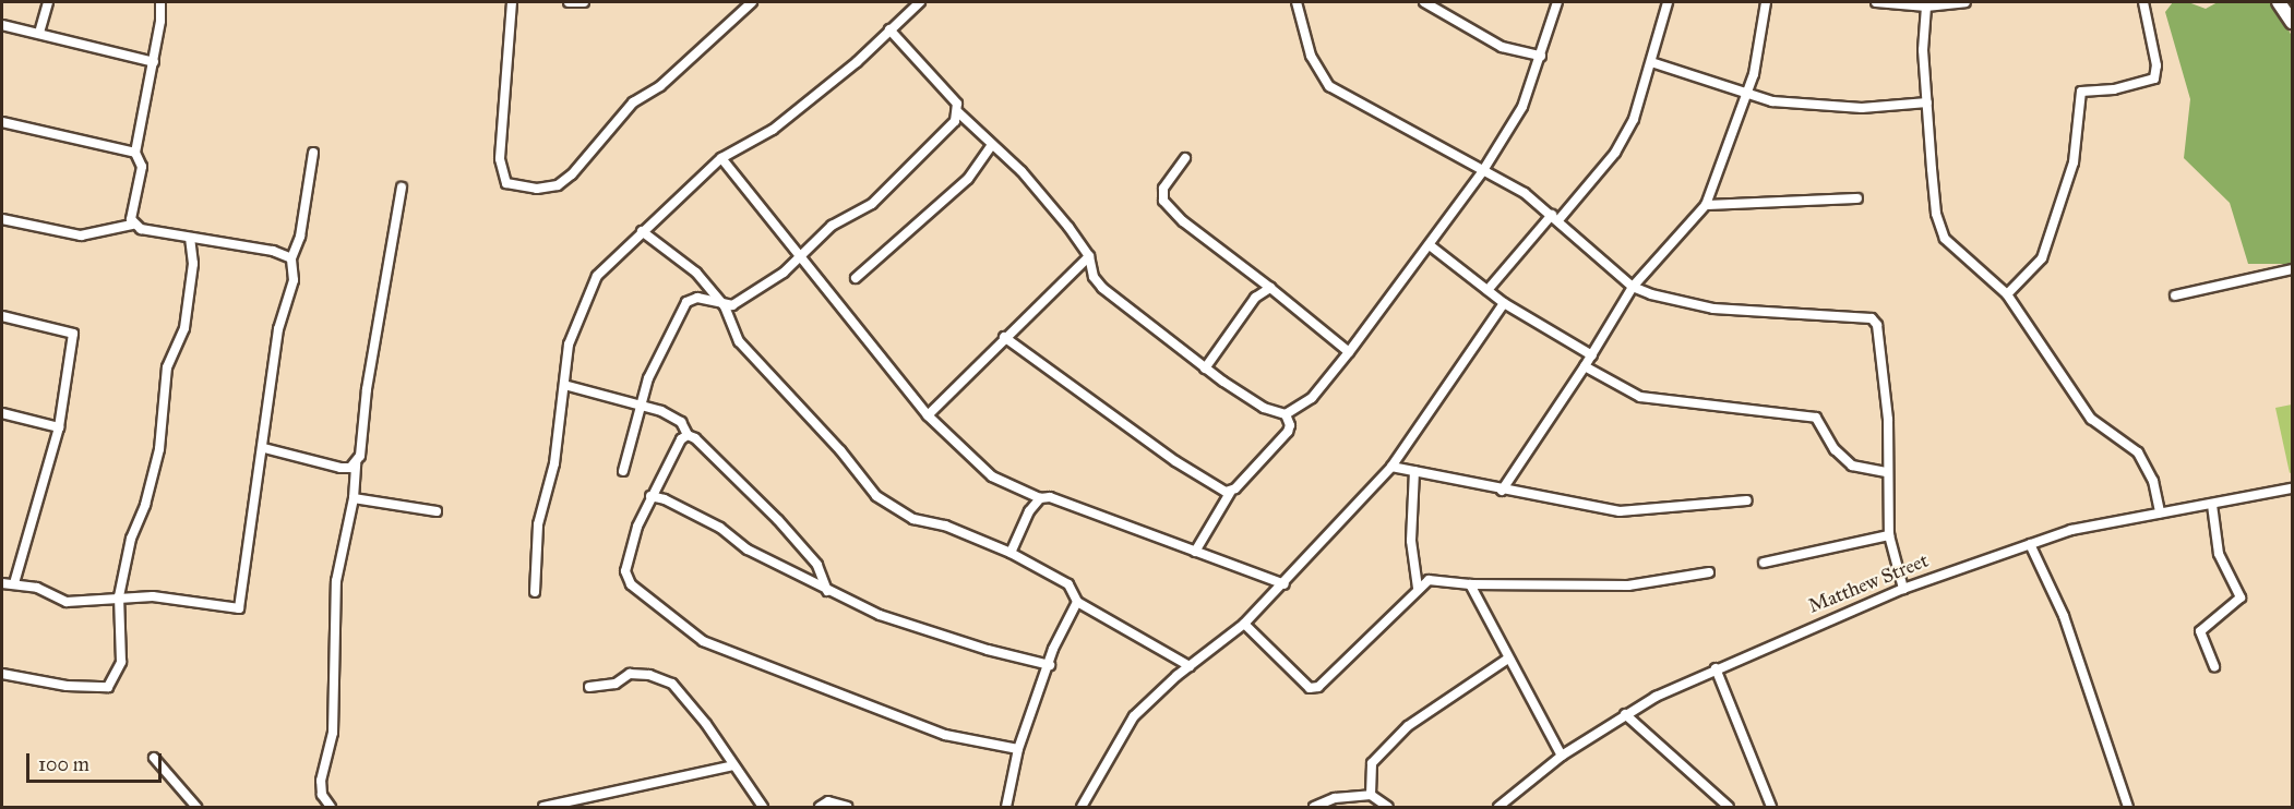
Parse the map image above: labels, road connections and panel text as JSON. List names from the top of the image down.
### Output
{
  "streets": {
    "street": ["Matthew Street"]
  },
  "scale_bar": "100 m"
}
